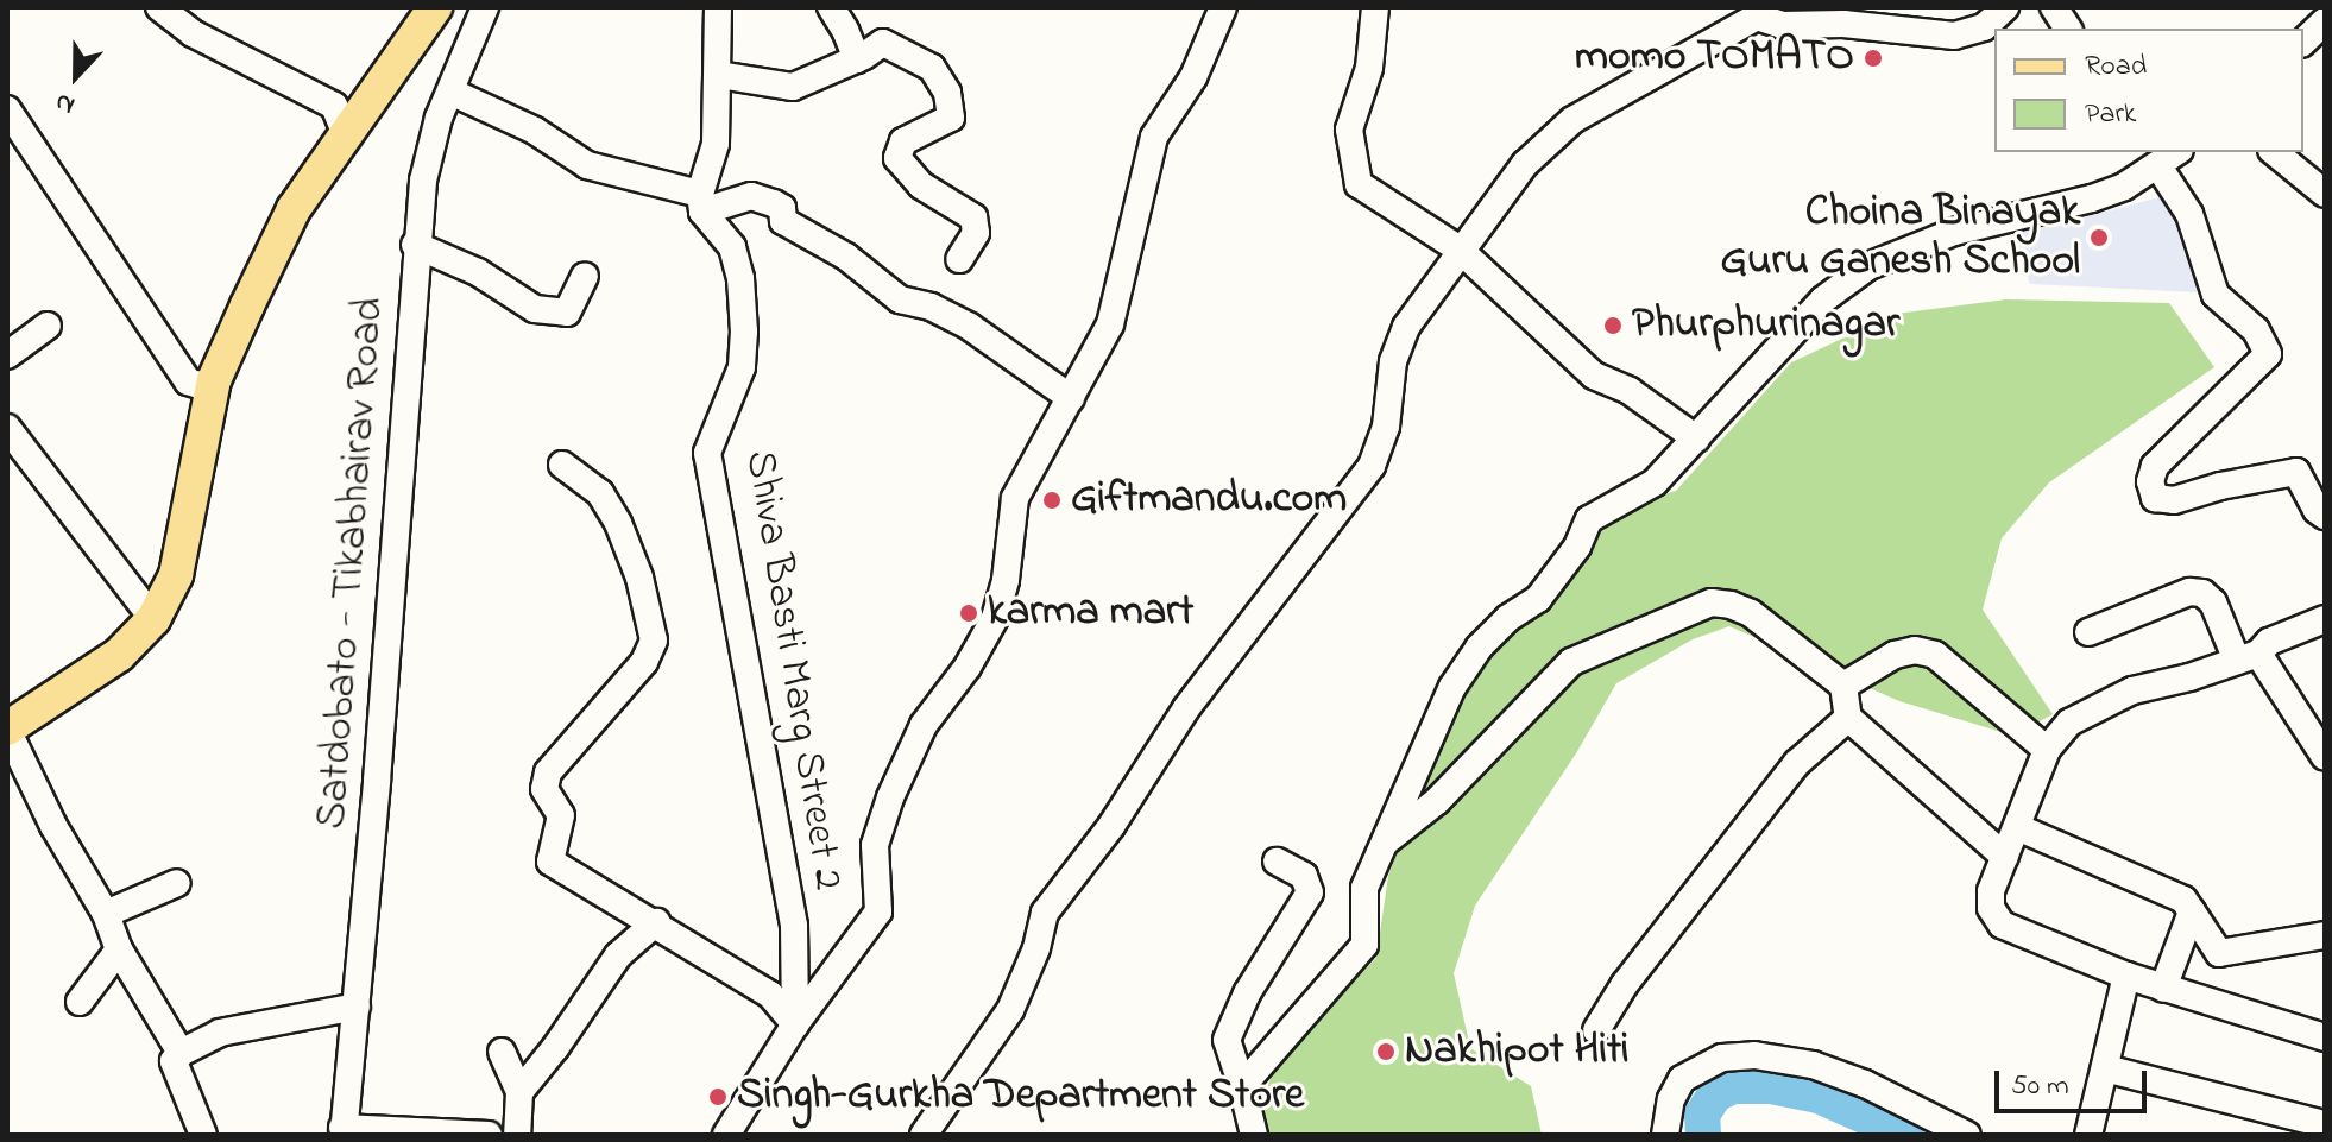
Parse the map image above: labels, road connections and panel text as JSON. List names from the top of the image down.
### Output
{
  "streets": {
    "street": ["Satdobato - Tikabhairav Road", "Shiva Basti Marg Street 2"]
  },
  "places": [
    "momo TOMATO",
    "Choina Binayak Guru Ganesh School",
    "Phurphurinagar",
    "Giftmandu.com",
    "karma mart",
    "Nakhipot Hiti",
    "Singh-Gurkha Department Store"
  ],
  "legend": ["Road", "Park"],
  "scale_bar": "50 m",
  "north": "bottom"
}
